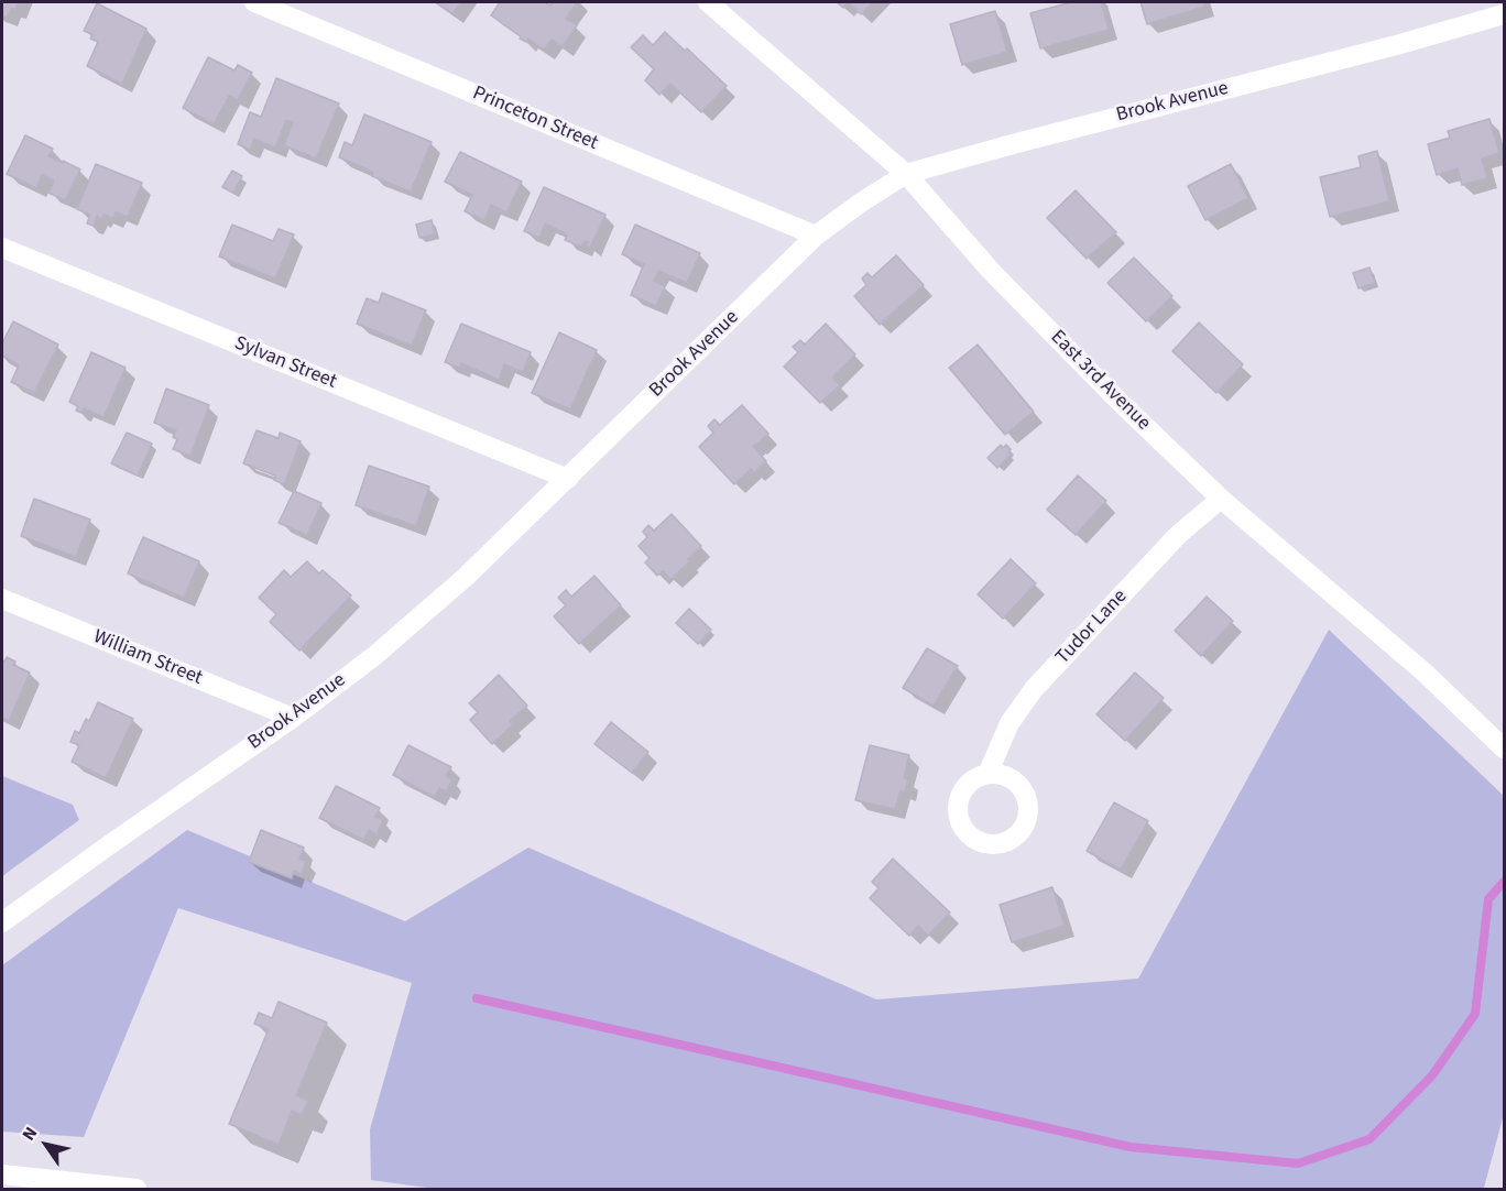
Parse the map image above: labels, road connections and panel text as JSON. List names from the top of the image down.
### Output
{
  "streets": {
    "street": [
      "Brook Avenue",
      "Princeton Street",
      "Sylvan Street",
      "East 3rd Avenue",
      "Tudor Lane",
      "William Street"
    ]
  },
  "crossings": [
    ["Brook Avenue", "Princeton Street"],
    ["Brook Avenue", "Sylvan Street"],
    ["Brook Avenue", "East 3rd Avenue"],
    ["Brook Avenue", "William Street"],
    ["East 3rd Avenue", "Tudor Lane"]
  ],
  "north": "top left"
}
